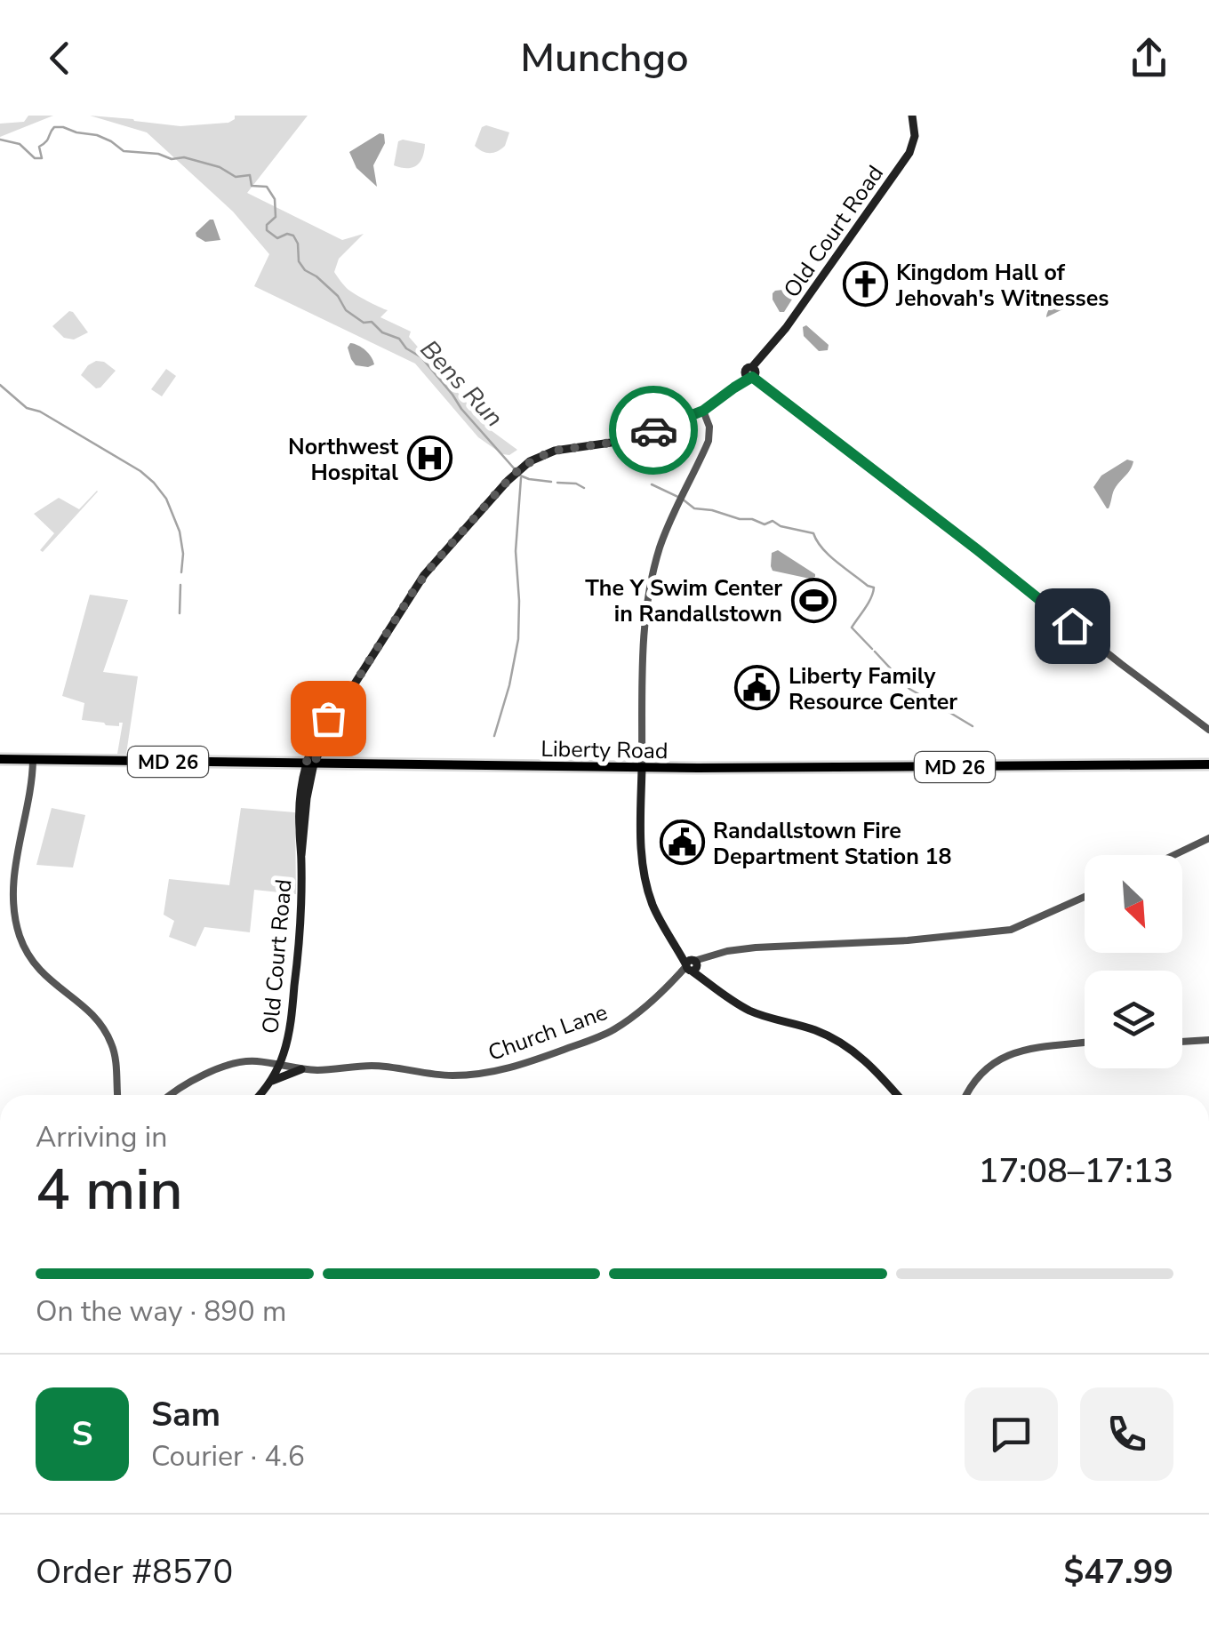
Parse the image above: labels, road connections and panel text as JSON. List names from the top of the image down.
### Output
{
  "streets": {
    "main road": ["Old Court Road", "Liberty Road", "MD 26"],
    "street": ["Church Lane"]
  },
  "crossings": [
    ["Old Court Road", "Liberty Road"],
    ["Old Court Road", "Church Lane"]
  ],
  "water": ["Bens Run"],
  "places": {
    "church": ["Kingdom Hall of Jehovah's Witnesses"],
    "hospital": ["Northwest Hospital"],
    "sports": ["The Y Swim Center in Randallstown"],
    "public building": ["Liberty Family Resource Center", "Randallstown Fire Department Station 18"]
  },
  "north": "bottom right",
  "page": {
    "header": "Munchgo",
    "heading": ["4 min", "Arriving in", "17:08–17:13"],
    "panel": [
      "Sam",
      "Courier · 4.6",
      "Order #8570",
      "$47.99"
    ],
    "bar": "On the way · 890 m",
    "round": "S"
  }
}
